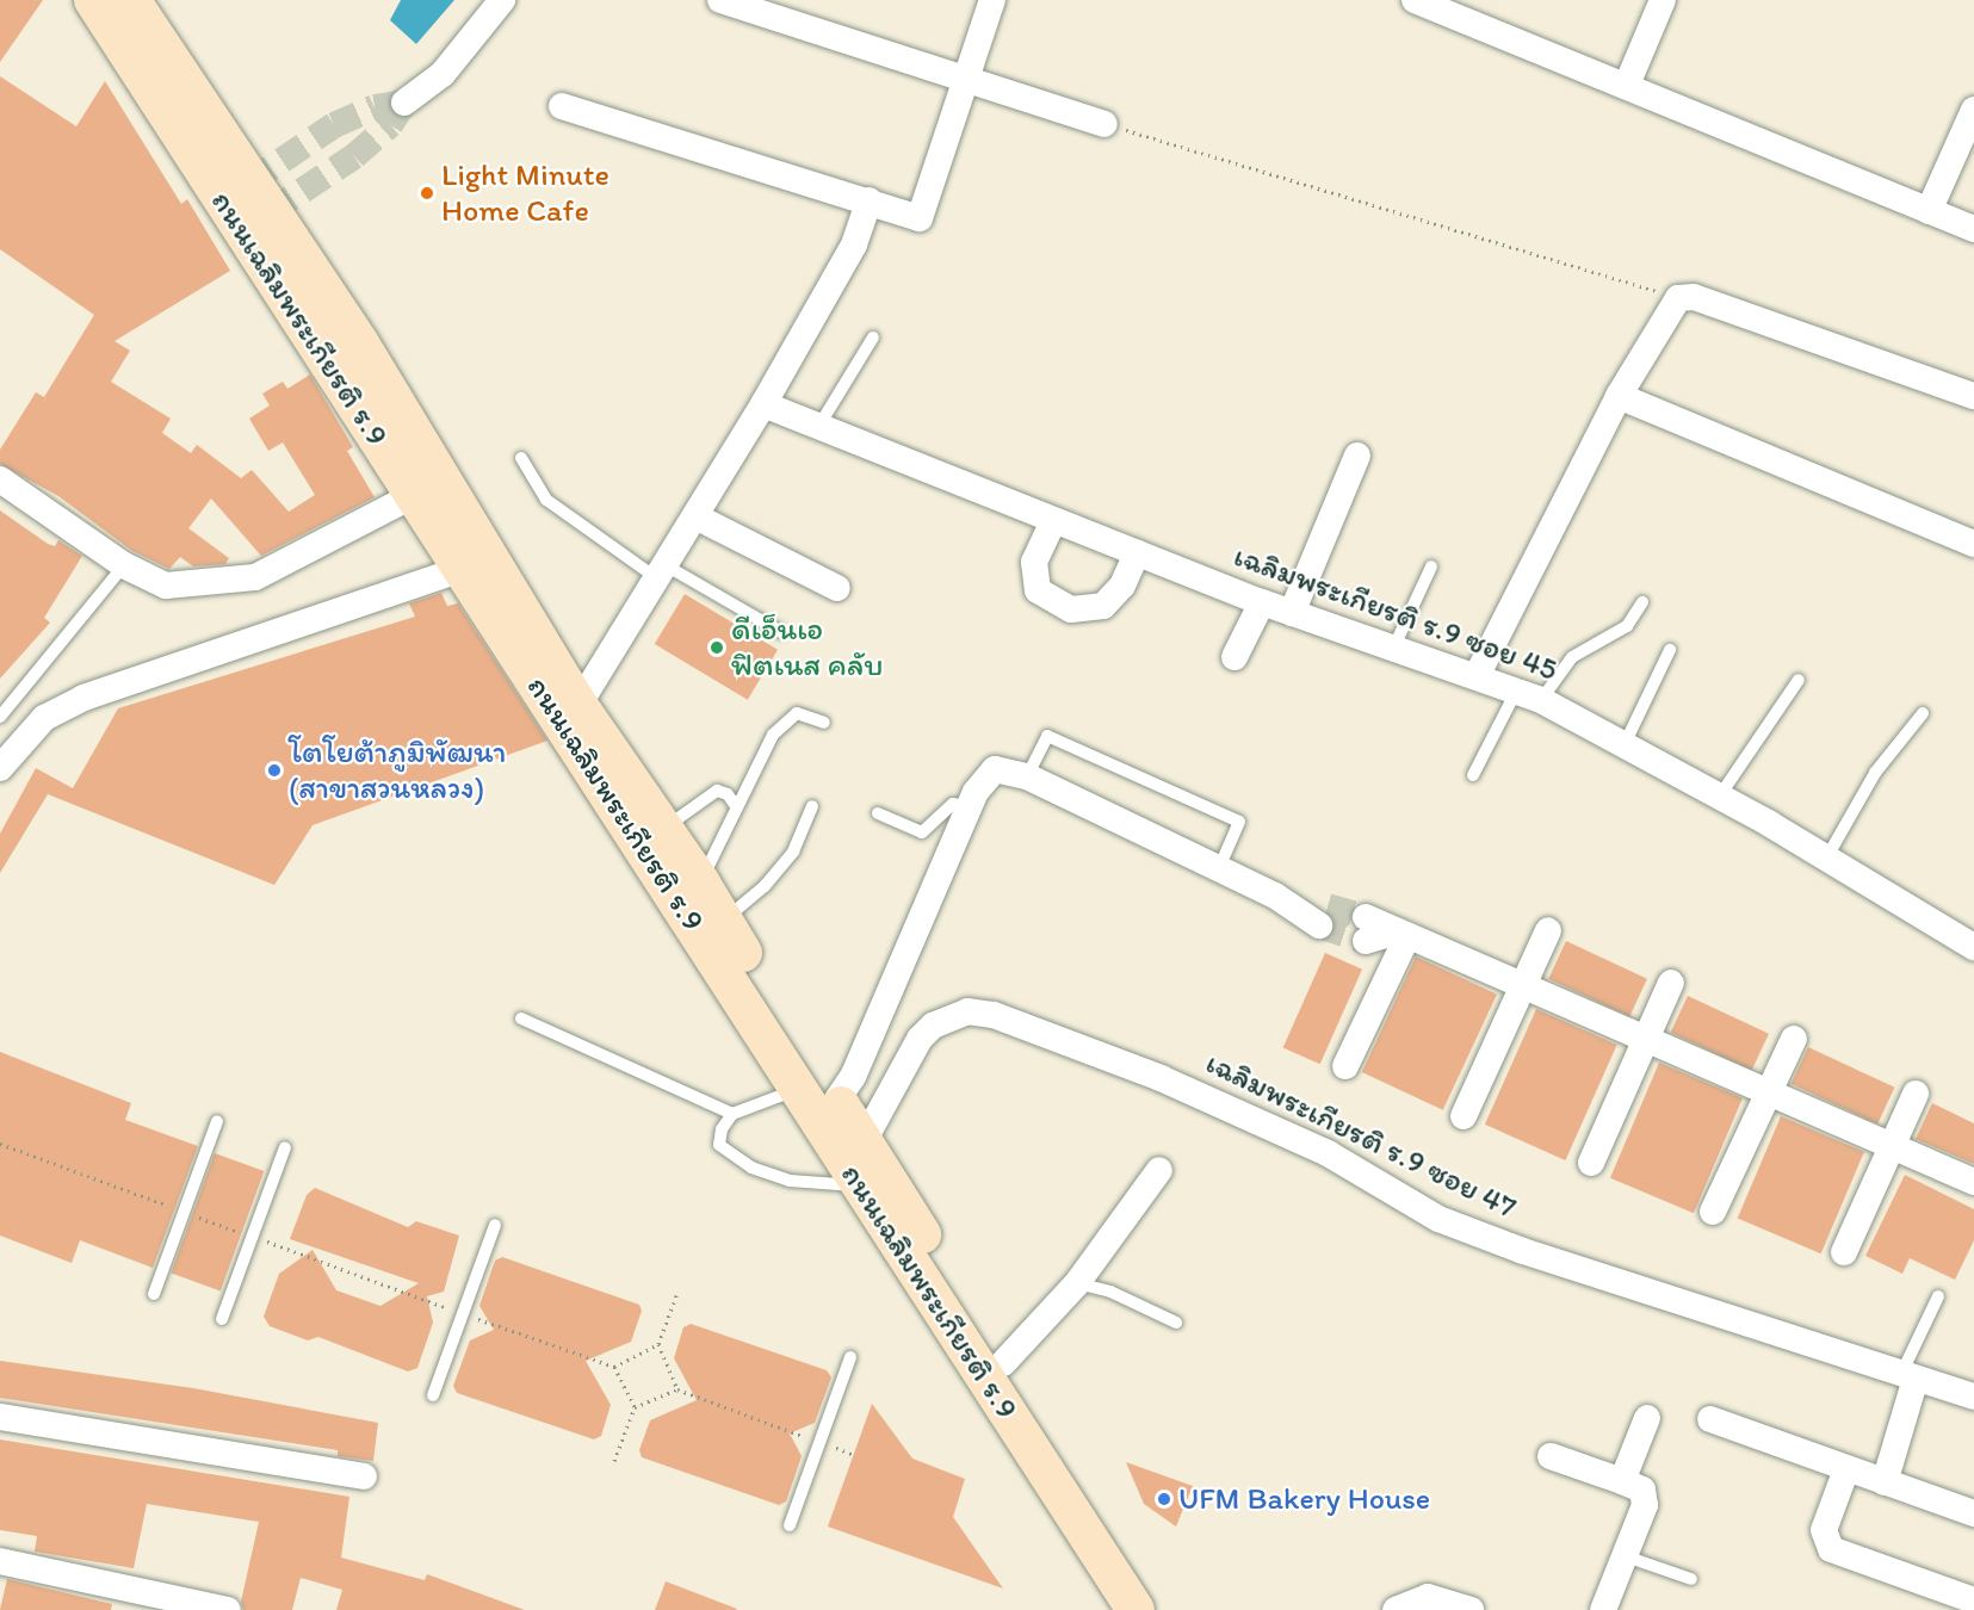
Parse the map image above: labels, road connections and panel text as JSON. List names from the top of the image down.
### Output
{
  "streets": {
    "main road": ["ถนนเฉลิมพระเกียรติ ร.9"],
    "street": ["เฉลิมพระเกียรติ ร.9 ซอย 45", "เฉลิมพระเกียรติ ร.9 ซอย 47"]
  },
  "crossings": [
    ["ถนนเฉลิมพระเกียรติ ร.9", "เฉลิมพระเกียรติ ร.9 ซอย 47"]
  ],
  "places": [
    "Light Minute Home Cafe",
    "ดีเอ็นเอ ฟิตเนส คลับ",
    "โตโยต้าภูมิพัฒนา (สาขาสวนหลวง)",
    "UFM Bakery House"
  ]
}
